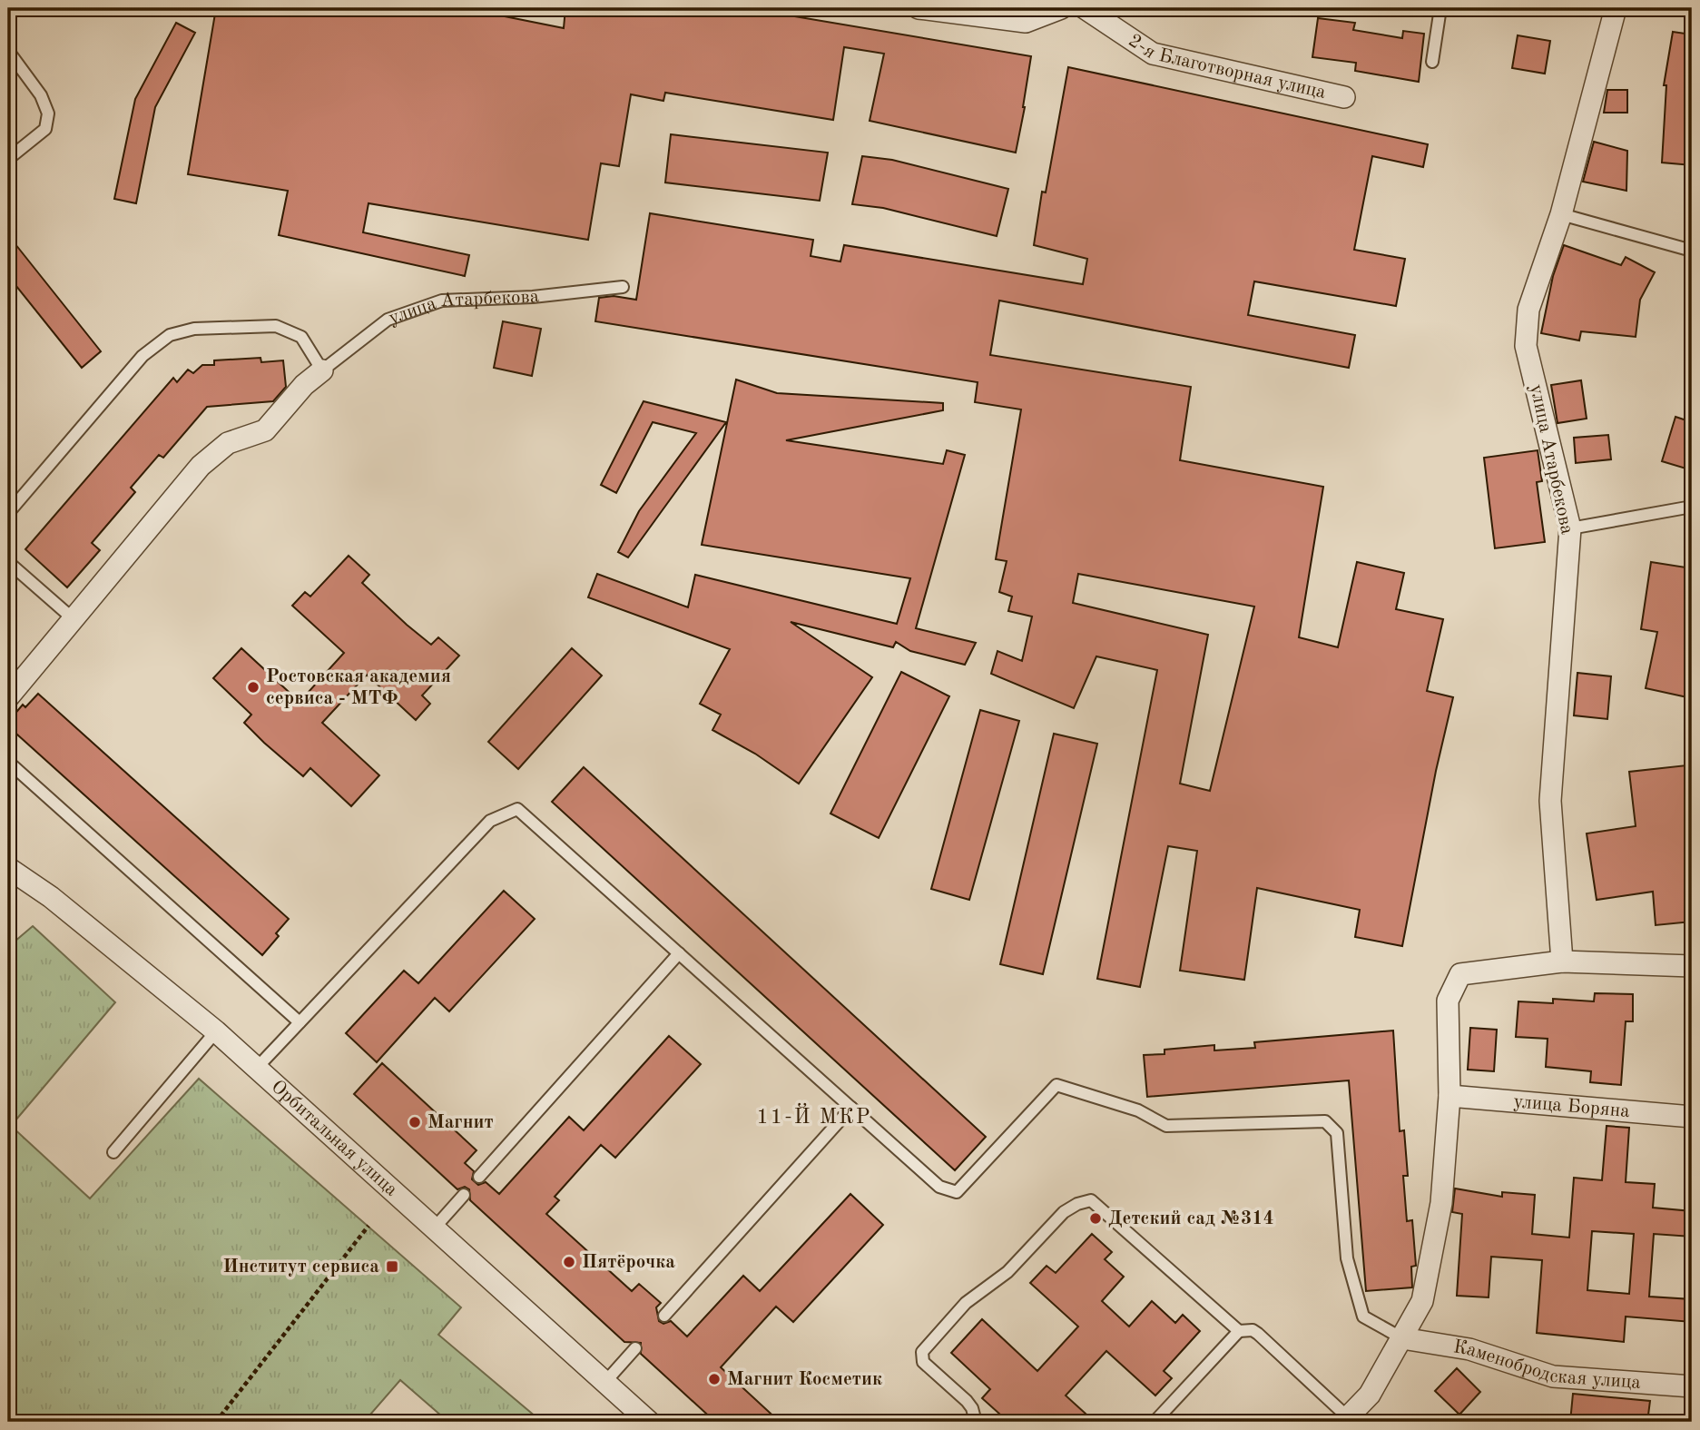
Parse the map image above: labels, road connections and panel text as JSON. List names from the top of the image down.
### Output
{
  "streets": {
    "street": [
      "2-я Благотворная улица",
      "улица Атарбекова",
      "улица Боряна",
      "Орбитальная улица",
      "Каменобродская улица"
    ]
  },
  "districts": ["11-Й МКР"],
  "places": {
    "other": [
      "Ростовская академия сервиса - МТФ",
      "Магнит",
      "Детский сад №314",
      "Пятёрочка",
      "Магнит Косметик"
    ],
    "transit": ["Институт сервиса"]
  }
}
